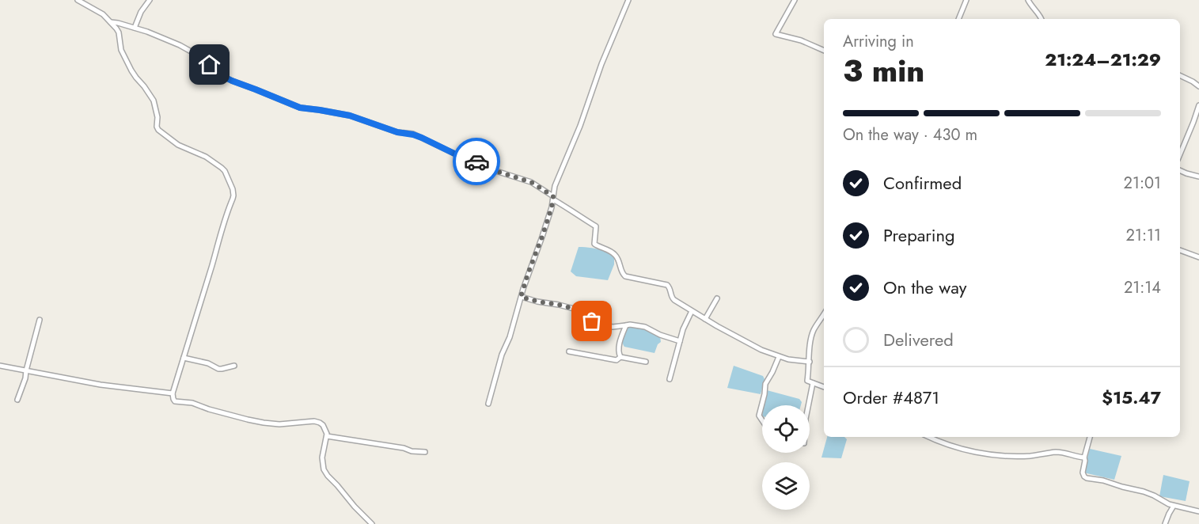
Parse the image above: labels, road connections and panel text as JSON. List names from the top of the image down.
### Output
{
  "page": {
    "heading": ["3 min", "Arriving in", "21:24–21:29"],
    "panel": ["Order #4871", "$15.47"],
    "bar": "On the way · 430 m",
    "list": [
      ["Confirmed", "21:01"],
      ["Preparing", "21:11"],
      ["On the way", "21:14"],
      "Delivered"
    ]
  }
}
